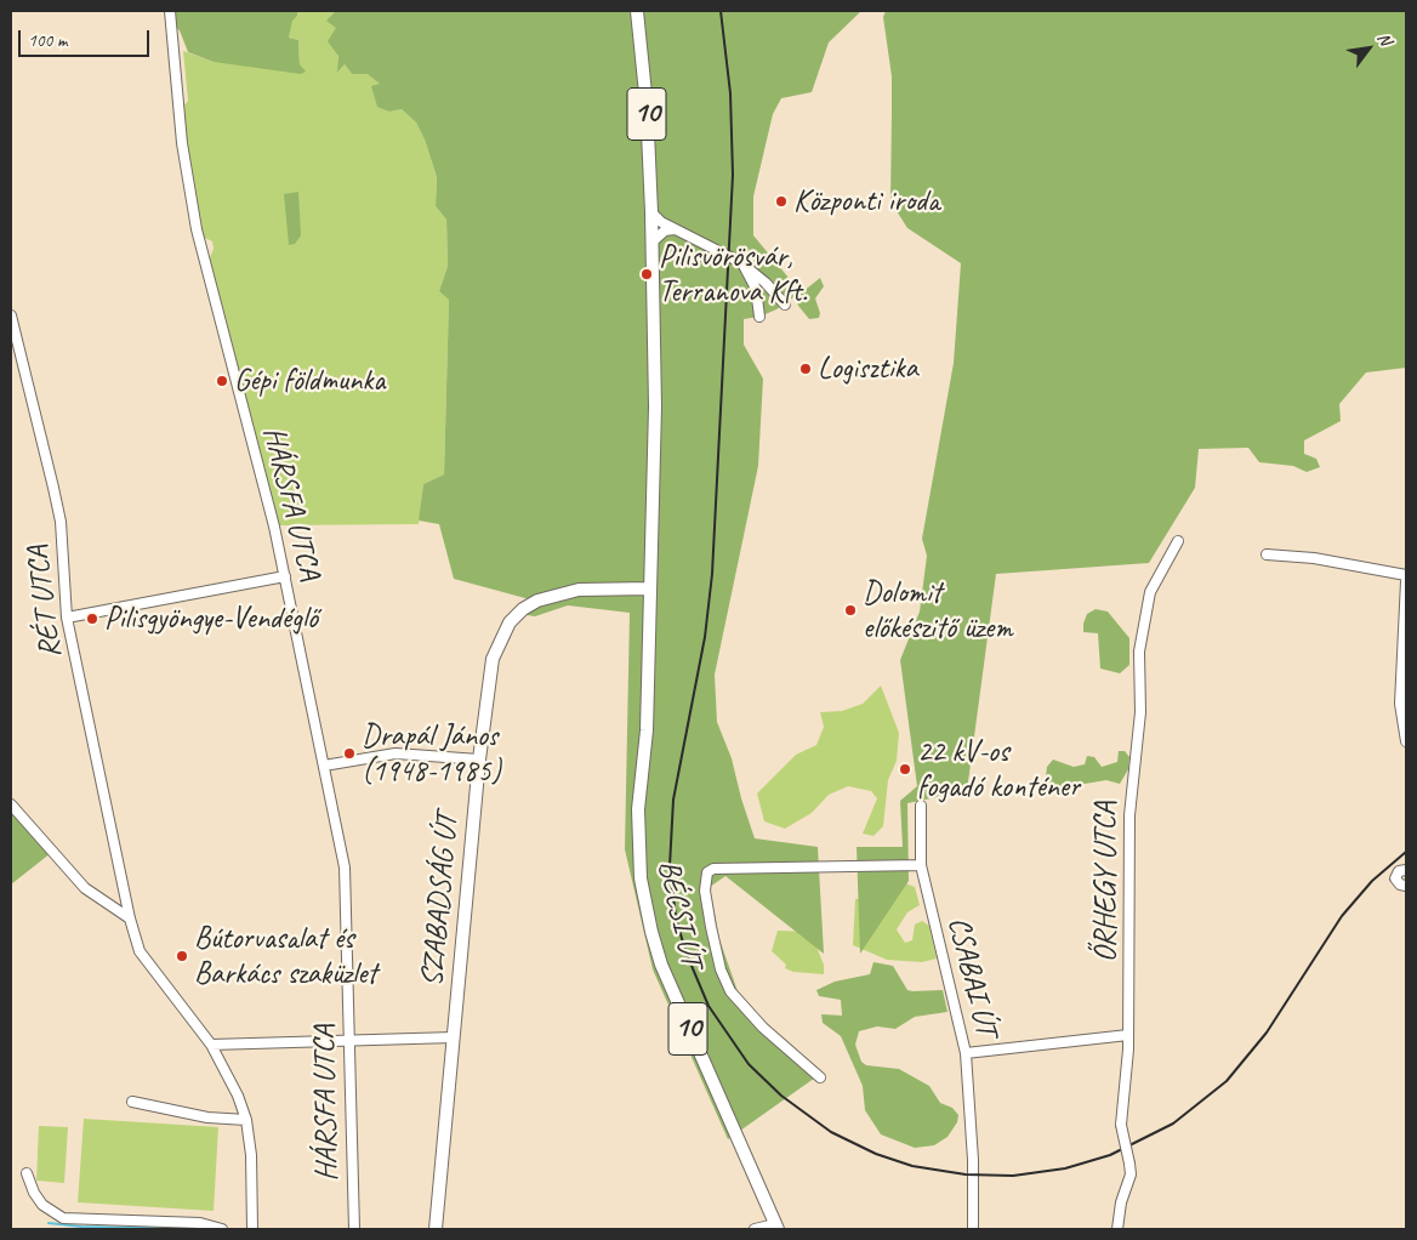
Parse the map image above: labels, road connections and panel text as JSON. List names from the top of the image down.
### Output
{
  "streets": {
    "main road": ["10", "SZABADSÁG ÚT", "BÉCSI ÚT"],
    "street": [
      "HÁRSFA UTCA",
      "RÉT UTCA",
      "ŐRHEGY UTCA",
      "CSABAI ÚT"
    ]
  },
  "crossings": [
    ["10", "SZABADSÁG ÚT"],
    ["10", "BÉCSI ÚT"],
    ["SZABADSÁG ÚT", "BÉCSI ÚT"]
  ],
  "places": [
    "Központi iroda",
    "Pilisvörösvár, Terranova Kft.",
    "Logisztika",
    "Gépi földmunka",
    "Dolomit előkészitő üzem",
    "Pilisgyöngye-Vendéglő",
    "Drapál János (1948-1985)",
    "22 kV-os fogadó konténer",
    "Bútorvasalat és Barkács szaküzlet"
  ],
  "scale_bar": "100 m",
  "north": "top right"
}
